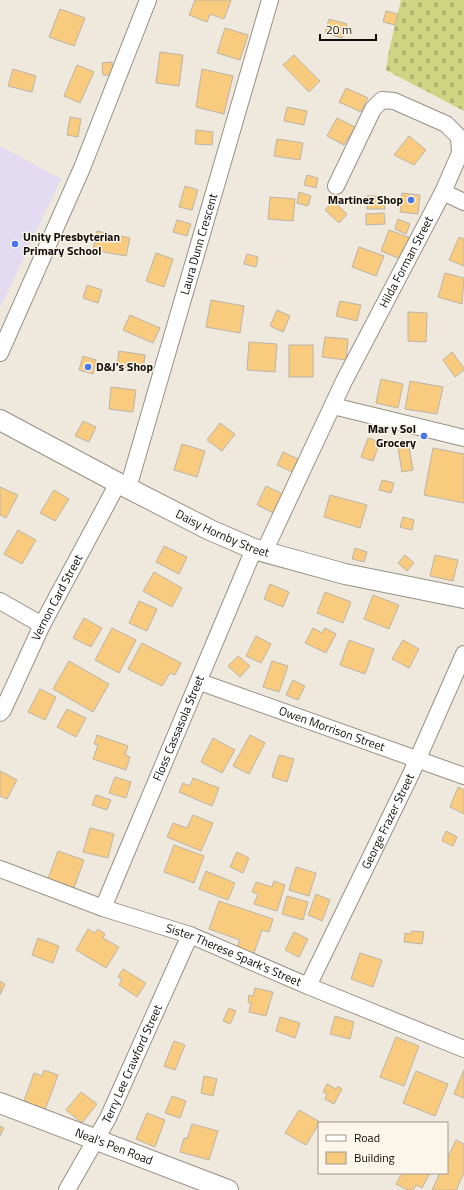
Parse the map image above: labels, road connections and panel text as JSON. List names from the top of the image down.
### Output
{
  "streets": {
    "street": [
      "Laura Dunn Crescent",
      "Hilda Forman Street",
      "Daisy Hornby Street",
      "Vernon Card Street",
      "Floss Cassasola Street",
      "Owen Morrison Street",
      "George Frazer Street",
      "Sister Therese Spark's Street",
      "Terry Lee Crawford Street",
      "Neal's Pen Road"
    ]
  },
  "crossings": [
    ["Laura Dunn Crescent", "Daisy Hornby Street"],
    ["Laura Dunn Crescent", "Vernon Card Street"],
    ["Hilda Forman Street", "Daisy Hornby Street"],
    ["Hilda Forman Street", "Floss Cassasola Street"],
    ["Daisy Hornby Street", "Vernon Card Street"],
    ["Daisy Hornby Street", "Floss Cassasola Street"],
    ["Floss Cassasola Street", "Owen Morrison Street"],
    ["Floss Cassasola Street", "Sister Therese Spark's Street"],
    ["Owen Morrison Street", "George Frazer Street"],
    ["George Frazer Street", "Sister Therese Spark's Street"],
    ["Sister Therese Spark's Street", "Terry Lee Crawford Street"],
    ["Terry Lee Crawford Street", "Neal's Pen Road"]
  ],
  "places": [
    "Martinez Shop",
    "Unity Presbyterian Primary School",
    "D&J's Shop",
    "Mar y Sol Grocery"
  ],
  "legend": ["Road", "Building"],
  "scale_bar": "20 m"
}
